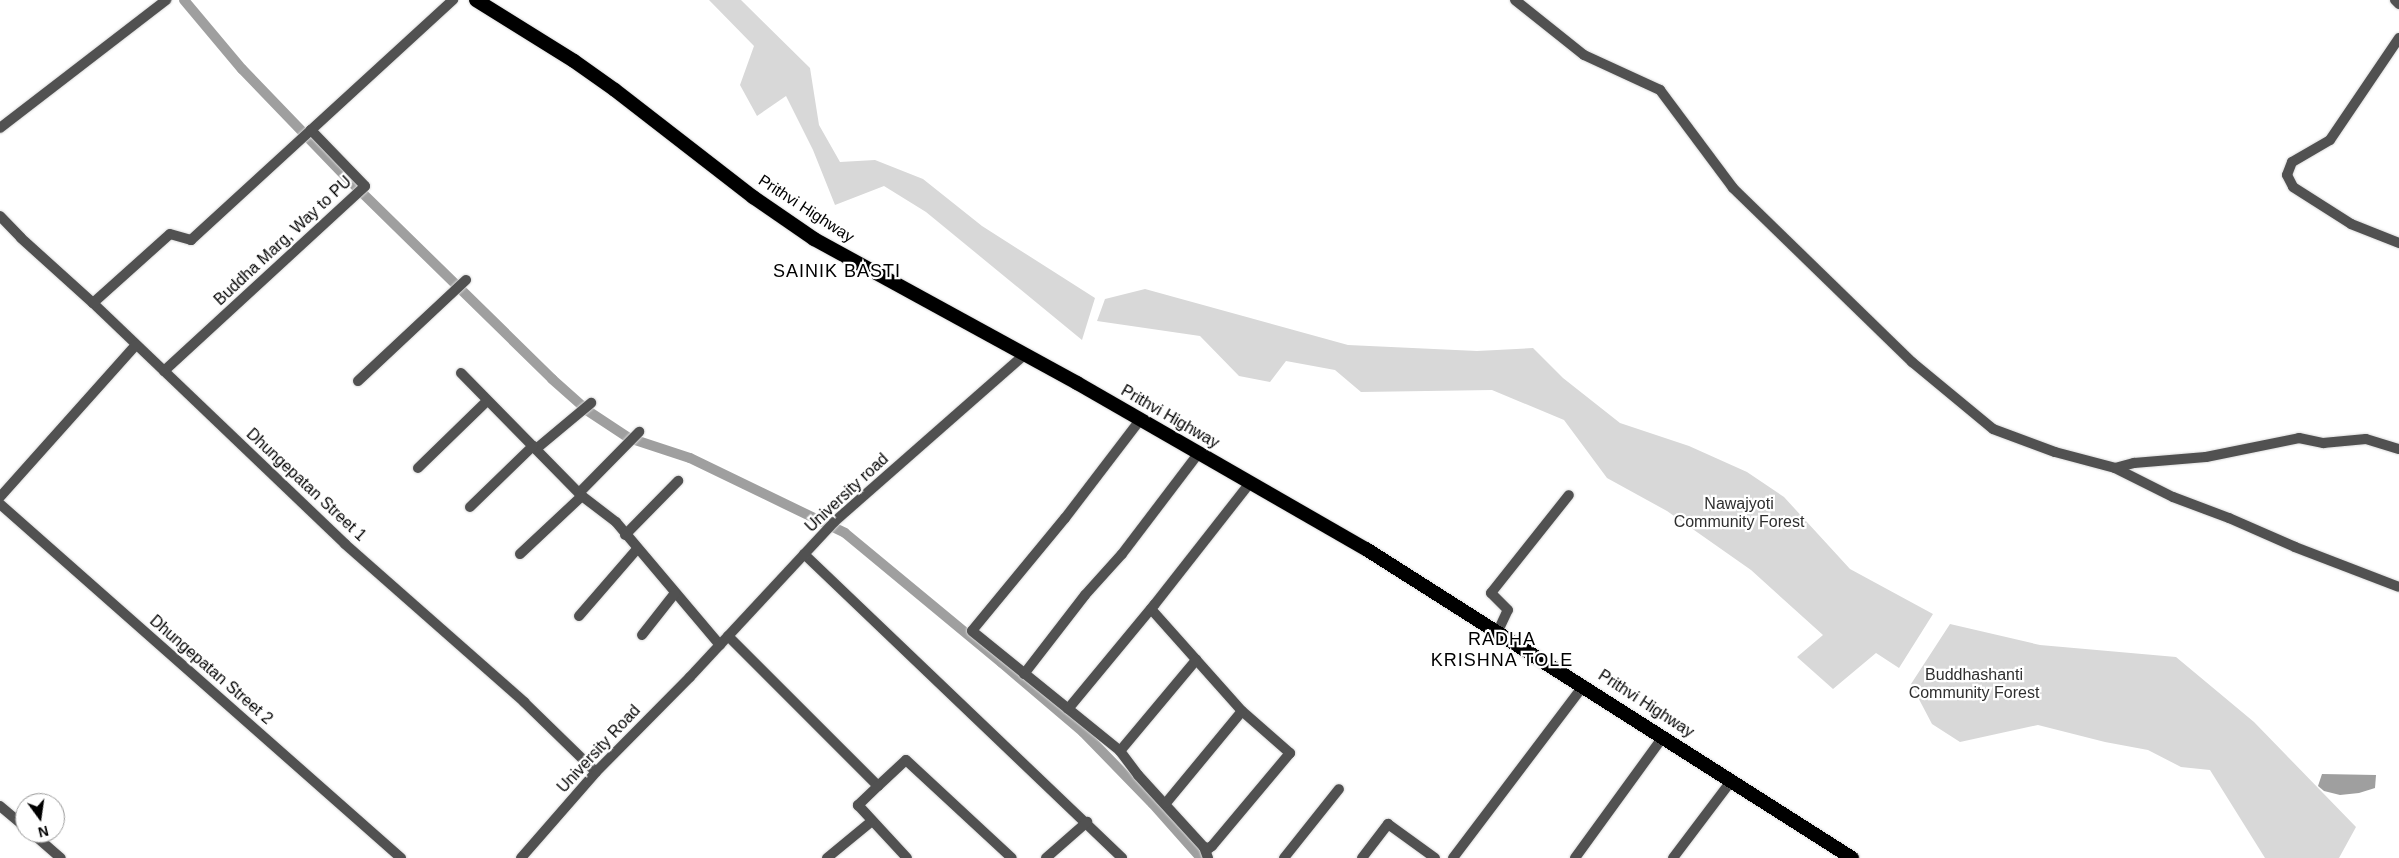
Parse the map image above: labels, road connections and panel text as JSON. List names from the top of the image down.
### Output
{
  "streets": {
    "highway": ["Prithvi Highway"],
    "street": [
      "Buddha Marg, Way to PU",
      "Dhungepatan Street 1",
      "University road",
      "Dhungepatan Street 2",
      "University Road"
    ]
  },
  "crossings": [
    ["Prithvi Highway", "University road"],
    ["Buddha Marg, Way to PU", "Dhungepatan Street 1"],
    ["Dhungepatan Street 1", "University Road"],
    ["University road", "University Road"]
  ],
  "districts": ["SAINIK BASTI", "RADHA KRISHNA TOLE"],
  "parks": ["Nawajyoti Community Forest", "Buddhashanti Community Forest"],
  "north": "bottom"
}
